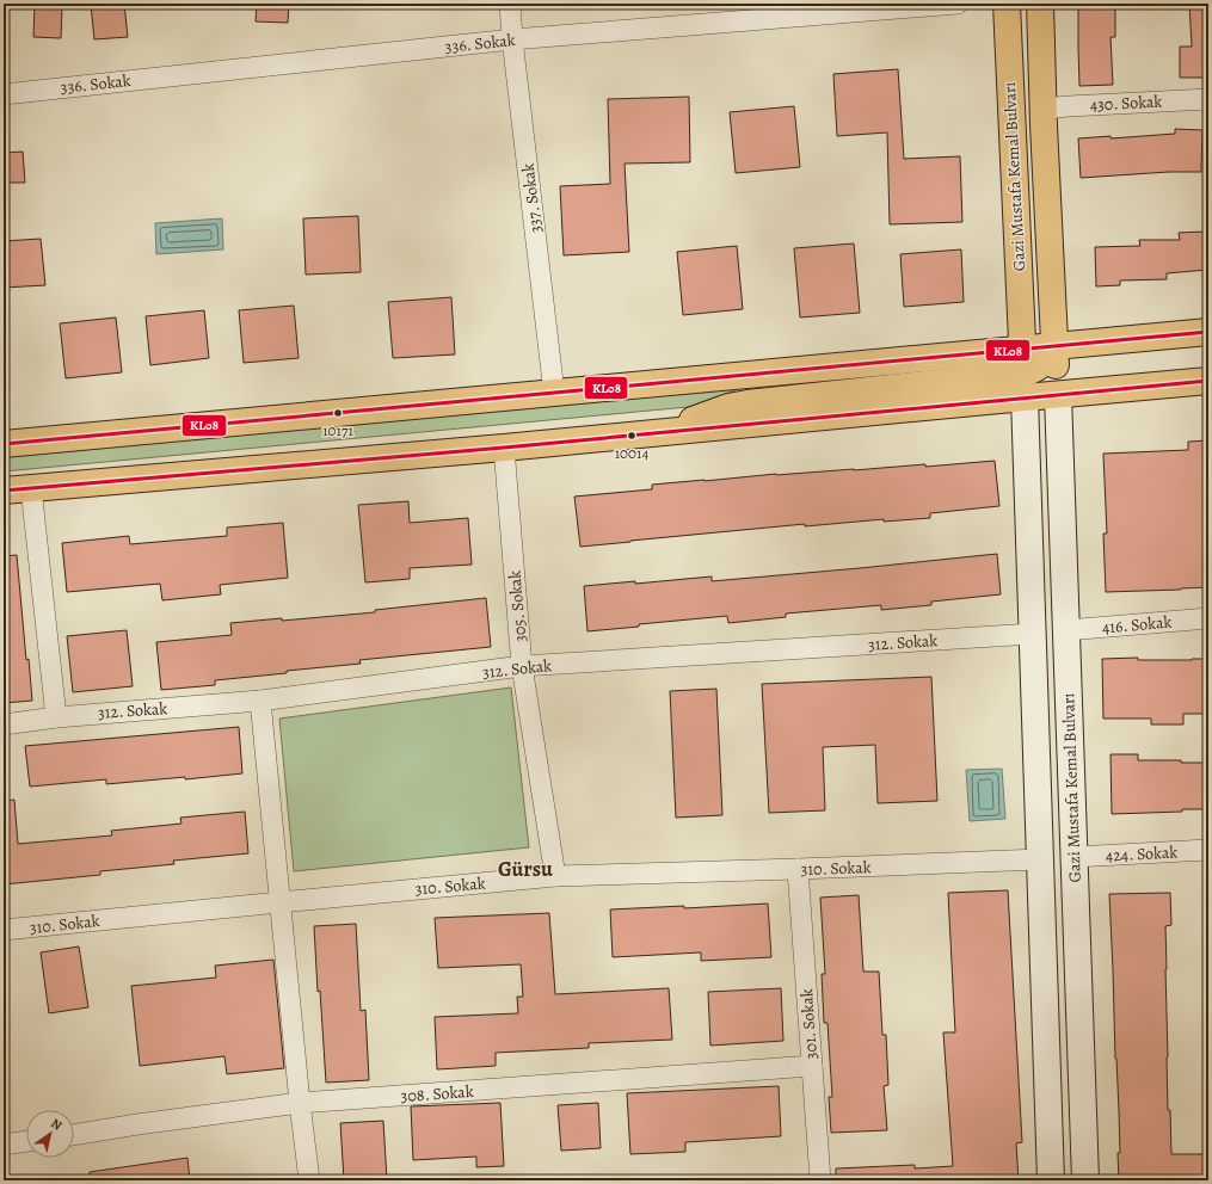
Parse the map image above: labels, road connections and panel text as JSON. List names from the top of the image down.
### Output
{
  "streets": {
    "main road": ["Gazi Mustafa Kemal Bulvarı"],
    "street": [
      "336. Sokak",
      "430. Sokak",
      "337. Sokak",
      "305. Sokak",
      "416. Sokak",
      "312. Sokak",
      "424. Sokak",
      "310. Sokak",
      "301. Sokak",
      "308. Sokak"
    ]
  },
  "crossings": [
    ["336. Sokak", "337. Sokak"],
    ["430. Sokak", "Gazi Mustafa Kemal Bulvarı"],
    ["Gazi Mustafa Kemal Bulvarı", "416. Sokak"],
    ["Gazi Mustafa Kemal Bulvarı", "312. Sokak"],
    ["Gazi Mustafa Kemal Bulvarı", "424. Sokak"],
    ["Gazi Mustafa Kemal Bulvarı", "310. Sokak"],
    ["305. Sokak", "312. Sokak"],
    ["305. Sokak", "310. Sokak"],
    ["310. Sokak", "301. Sokak"],
    ["301. Sokak", "308. Sokak"]
  ],
  "districts": ["Gürsu"],
  "places": ["10171", "10014"],
  "lines": ["transit line KL08"],
  "north": "top right"
}
